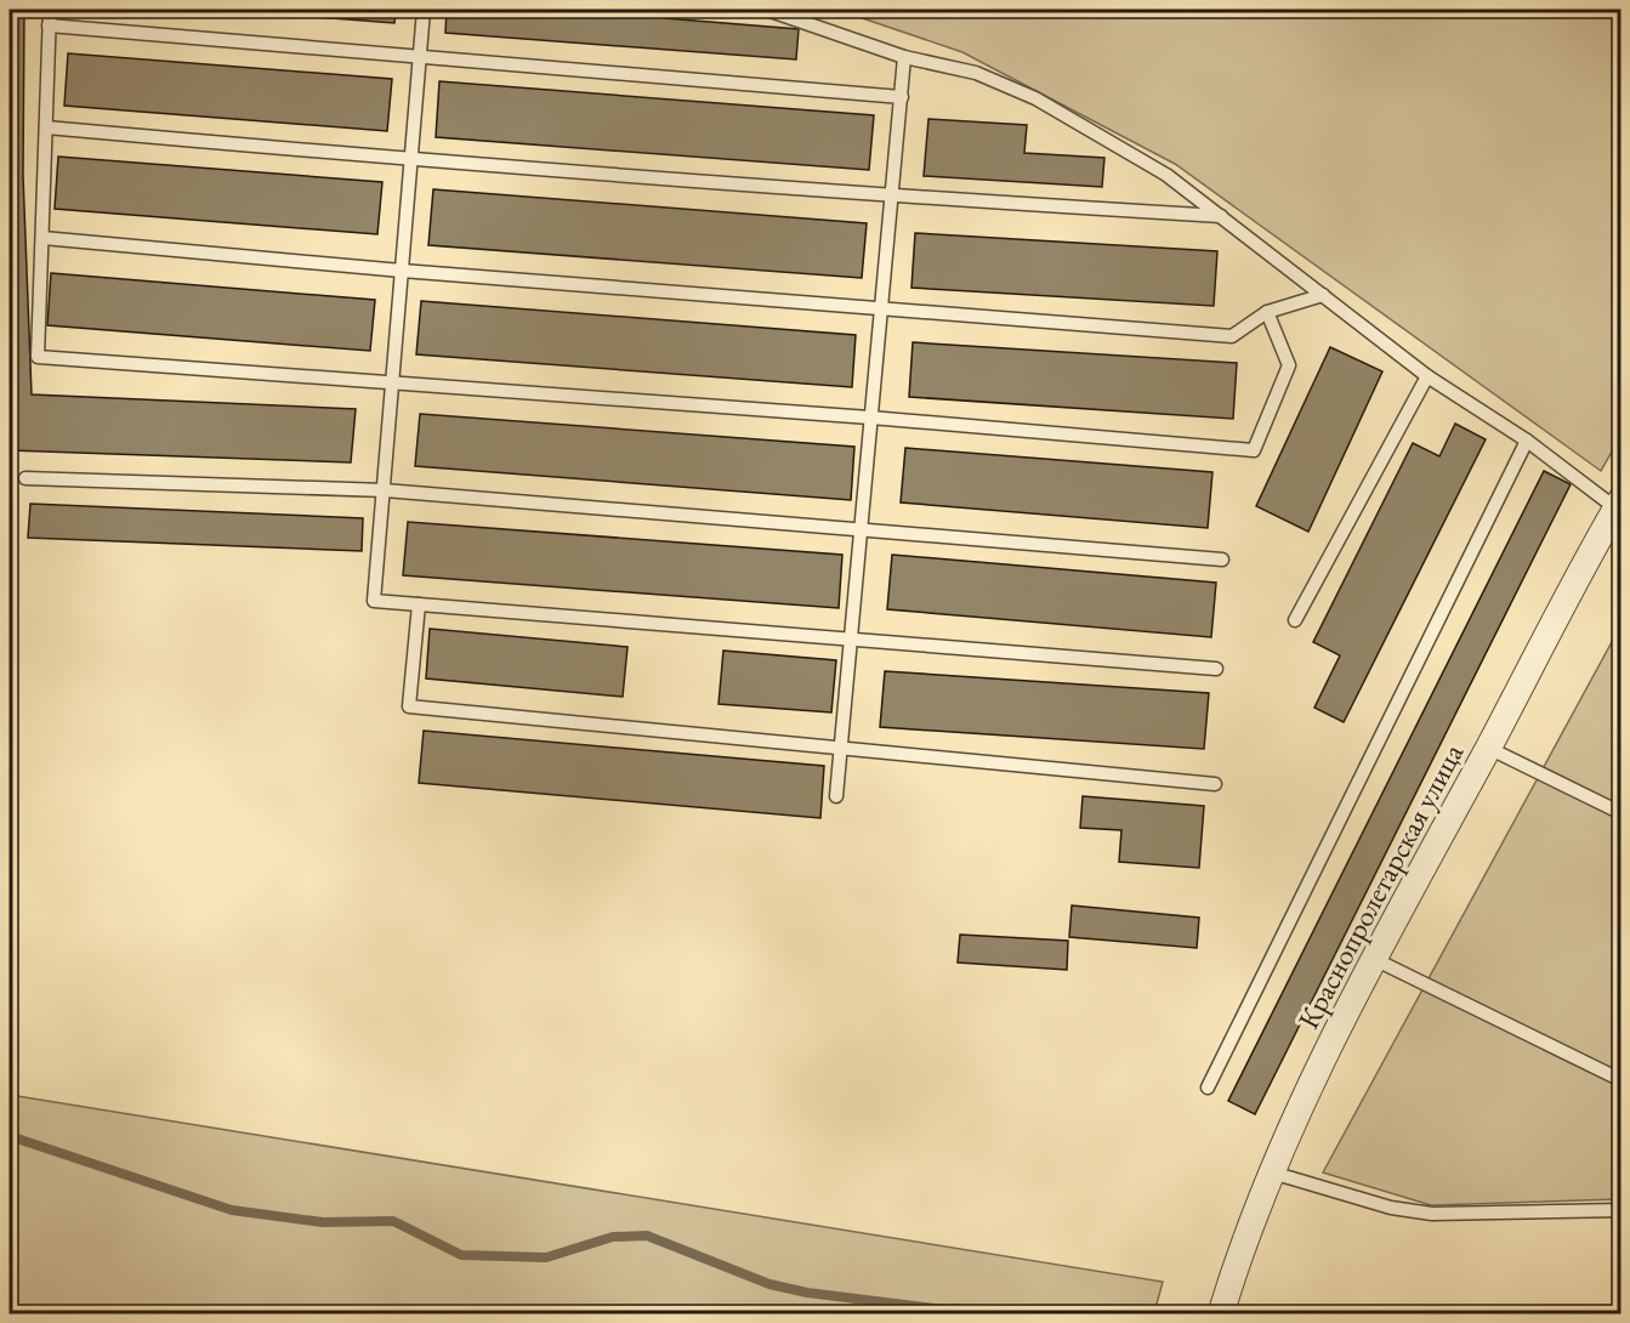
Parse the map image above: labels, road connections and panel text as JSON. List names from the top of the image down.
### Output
{
  "streets": {
    "street": ["Краснопролетарская улица"]
  }
}
